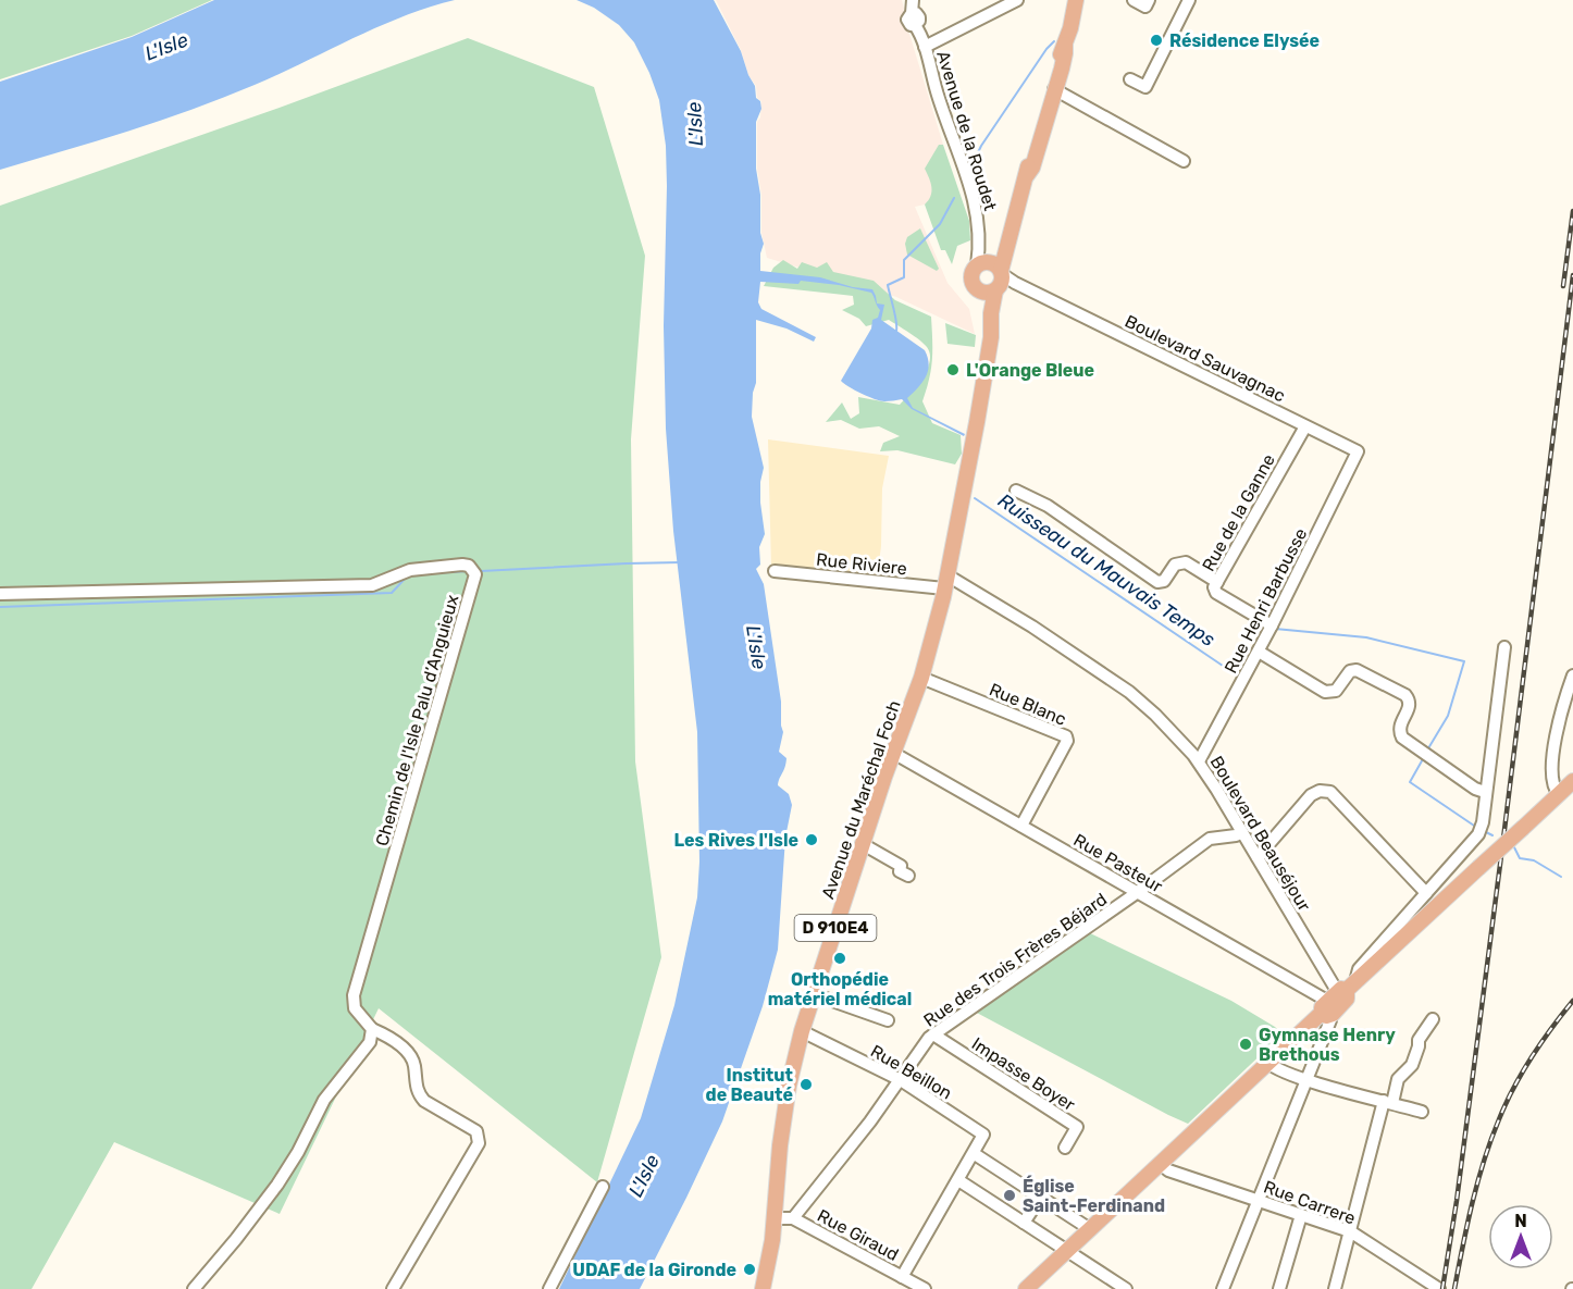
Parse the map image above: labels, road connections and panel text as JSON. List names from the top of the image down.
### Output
{
  "streets": {
    "main road": ["Avenue du Maréchal Foch", "D 910E4"],
    "street": [
      "Avenue de la Roudet",
      "Boulevard Sauvagnac",
      "Rue de la Ganne",
      "Rue Riviere",
      "Rue Henri Barbusse",
      "Rue Blanc",
      "Chemin de l'Isle Palu d’Anguieux",
      "Boulevard Beauséjour",
      "Rue Pasteur",
      "Rue des Trois Frères Béjard",
      "Rue Beillon",
      "Impasse Boyer",
      "Rue Carrere",
      "Rue Giraud"
    ]
  },
  "crossings": [
    ["Avenue de la Roudet", "Boulevard Sauvagnac"],
    ["Avenue de la Roudet", "Avenue du Maréchal Foch"],
    ["Avenue de la Roudet", "D 910E4"],
    ["Boulevard Sauvagnac", "Rue de la Ganne"],
    ["Boulevard Sauvagnac", "Rue Henri Barbusse"],
    ["Boulevard Sauvagnac", "Avenue du Maréchal Foch"],
    ["Boulevard Sauvagnac", "D 910E4"],
    ["Rue de la Ganne", "Rue Henri Barbusse"],
    ["Rue Riviere", "Avenue du Maréchal Foch"],
    ["Rue Riviere", "Boulevard Beauséjour"],
    ["Rue Henri Barbusse", "Boulevard Beauséjour"],
    ["Rue Blanc", "Avenue du Maréchal Foch"],
    ["Rue Blanc", "Rue Pasteur"],
    ["Avenue du Maréchal Foch", "Boulevard Beauséjour"],
    ["Avenue du Maréchal Foch", "Rue Pasteur"],
    ["Avenue du Maréchal Foch", "D 910E4"],
    ["Avenue du Maréchal Foch", "Rue Beillon"],
    ["Avenue du Maréchal Foch", "Rue Giraud"],
    ["Boulevard Beauséjour", "Rue Pasteur"],
    ["Boulevard Beauséjour", "Rue des Trois Frères Béjard"],
    ["Rue Pasteur", "Rue des Trois Frères Béjard"],
    ["Rue des Trois Frères Béjard", "Rue Beillon"],
    ["Rue des Trois Frères Béjard", "Impasse Boyer"],
    ["Rue des Trois Frères Béjard", "Rue Giraud"]
  ],
  "water": ["L'Isle", "Ruisseau du Mauvais Temps"],
  "places": [
    "Résidence Elysée",
    "L'Orange Bleue",
    "Les Rives l'Isle",
    "Orthopédie matériel médical",
    "Gymnase Henry Brethous",
    "Institut de Beauté",
    "Église Saint-Ferdinand",
    "UDAF de la Gironde"
  ],
  "north": "top"
}
